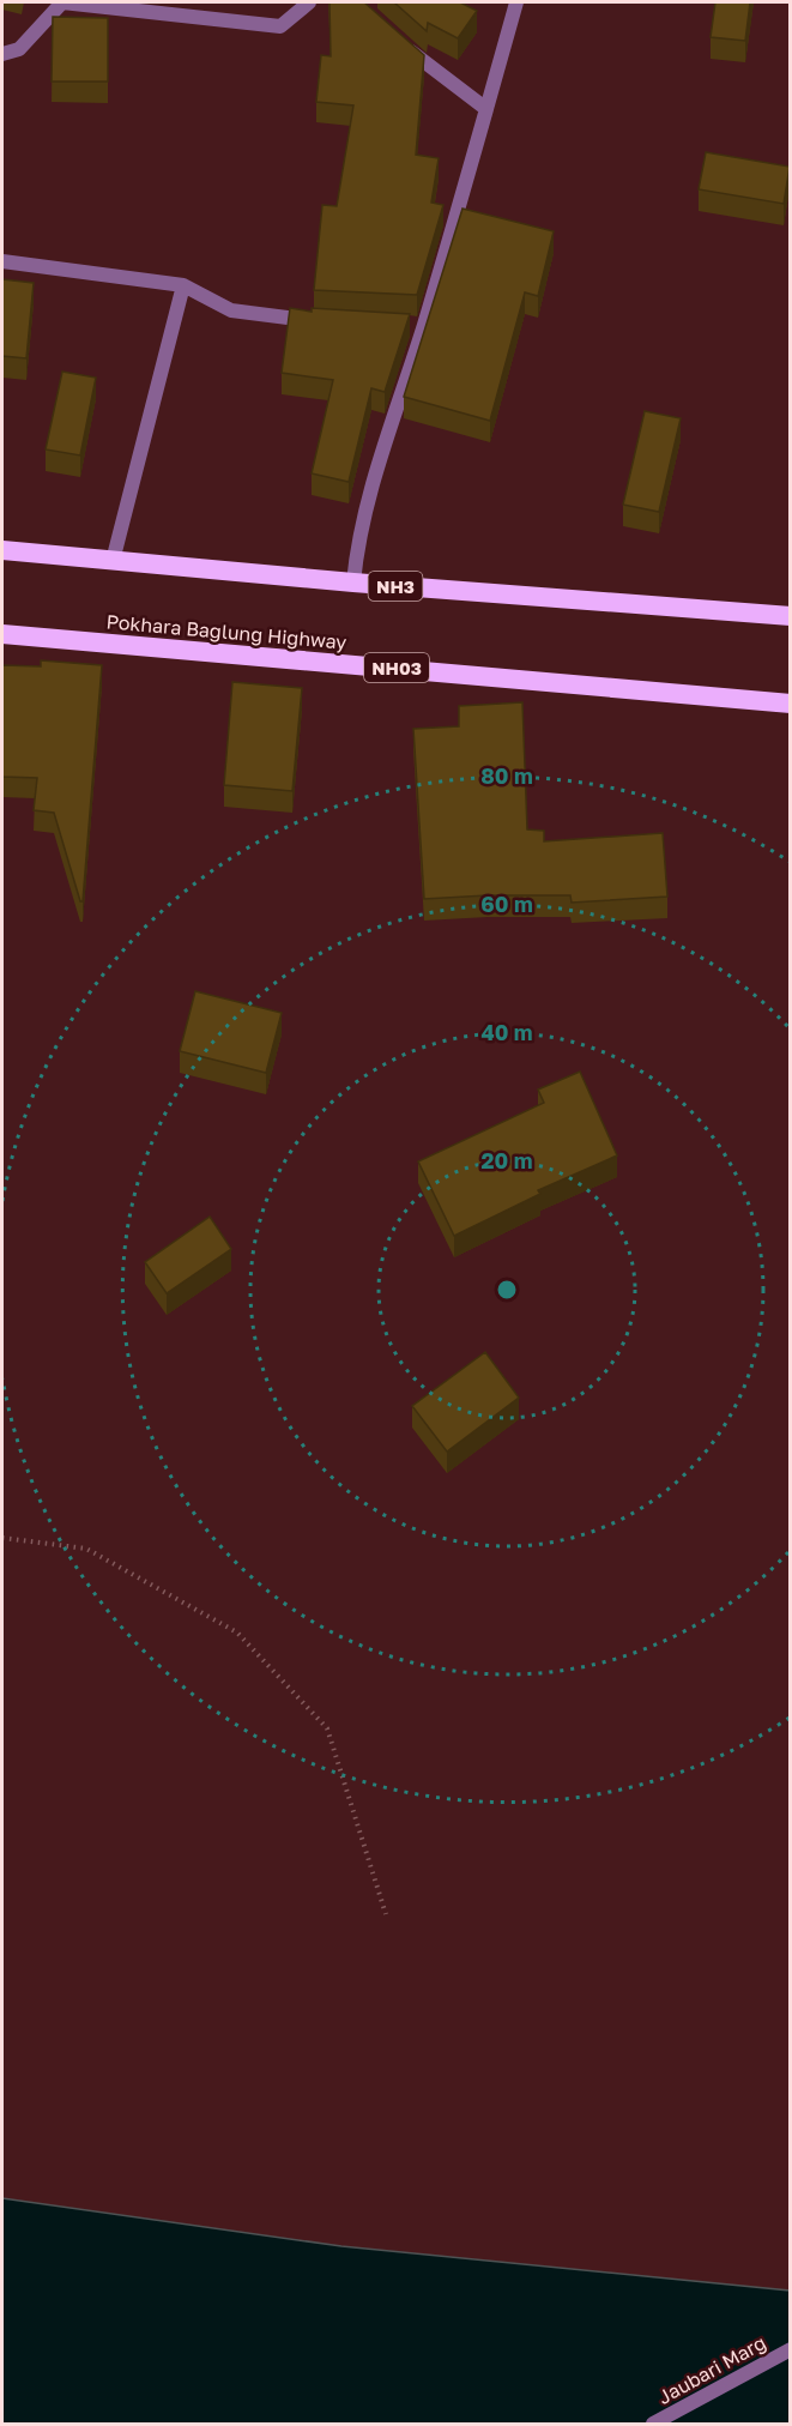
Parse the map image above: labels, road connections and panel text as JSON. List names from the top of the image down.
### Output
{
  "streets": {
    "highway": ["NH3", "Pokhara Baglung Highway", "NH03"],
    "street": ["Jaubari Marg"]
  },
  "rings": [
    "80 m",
    "60 m",
    "40 m",
    "20 m"
  ]
}
